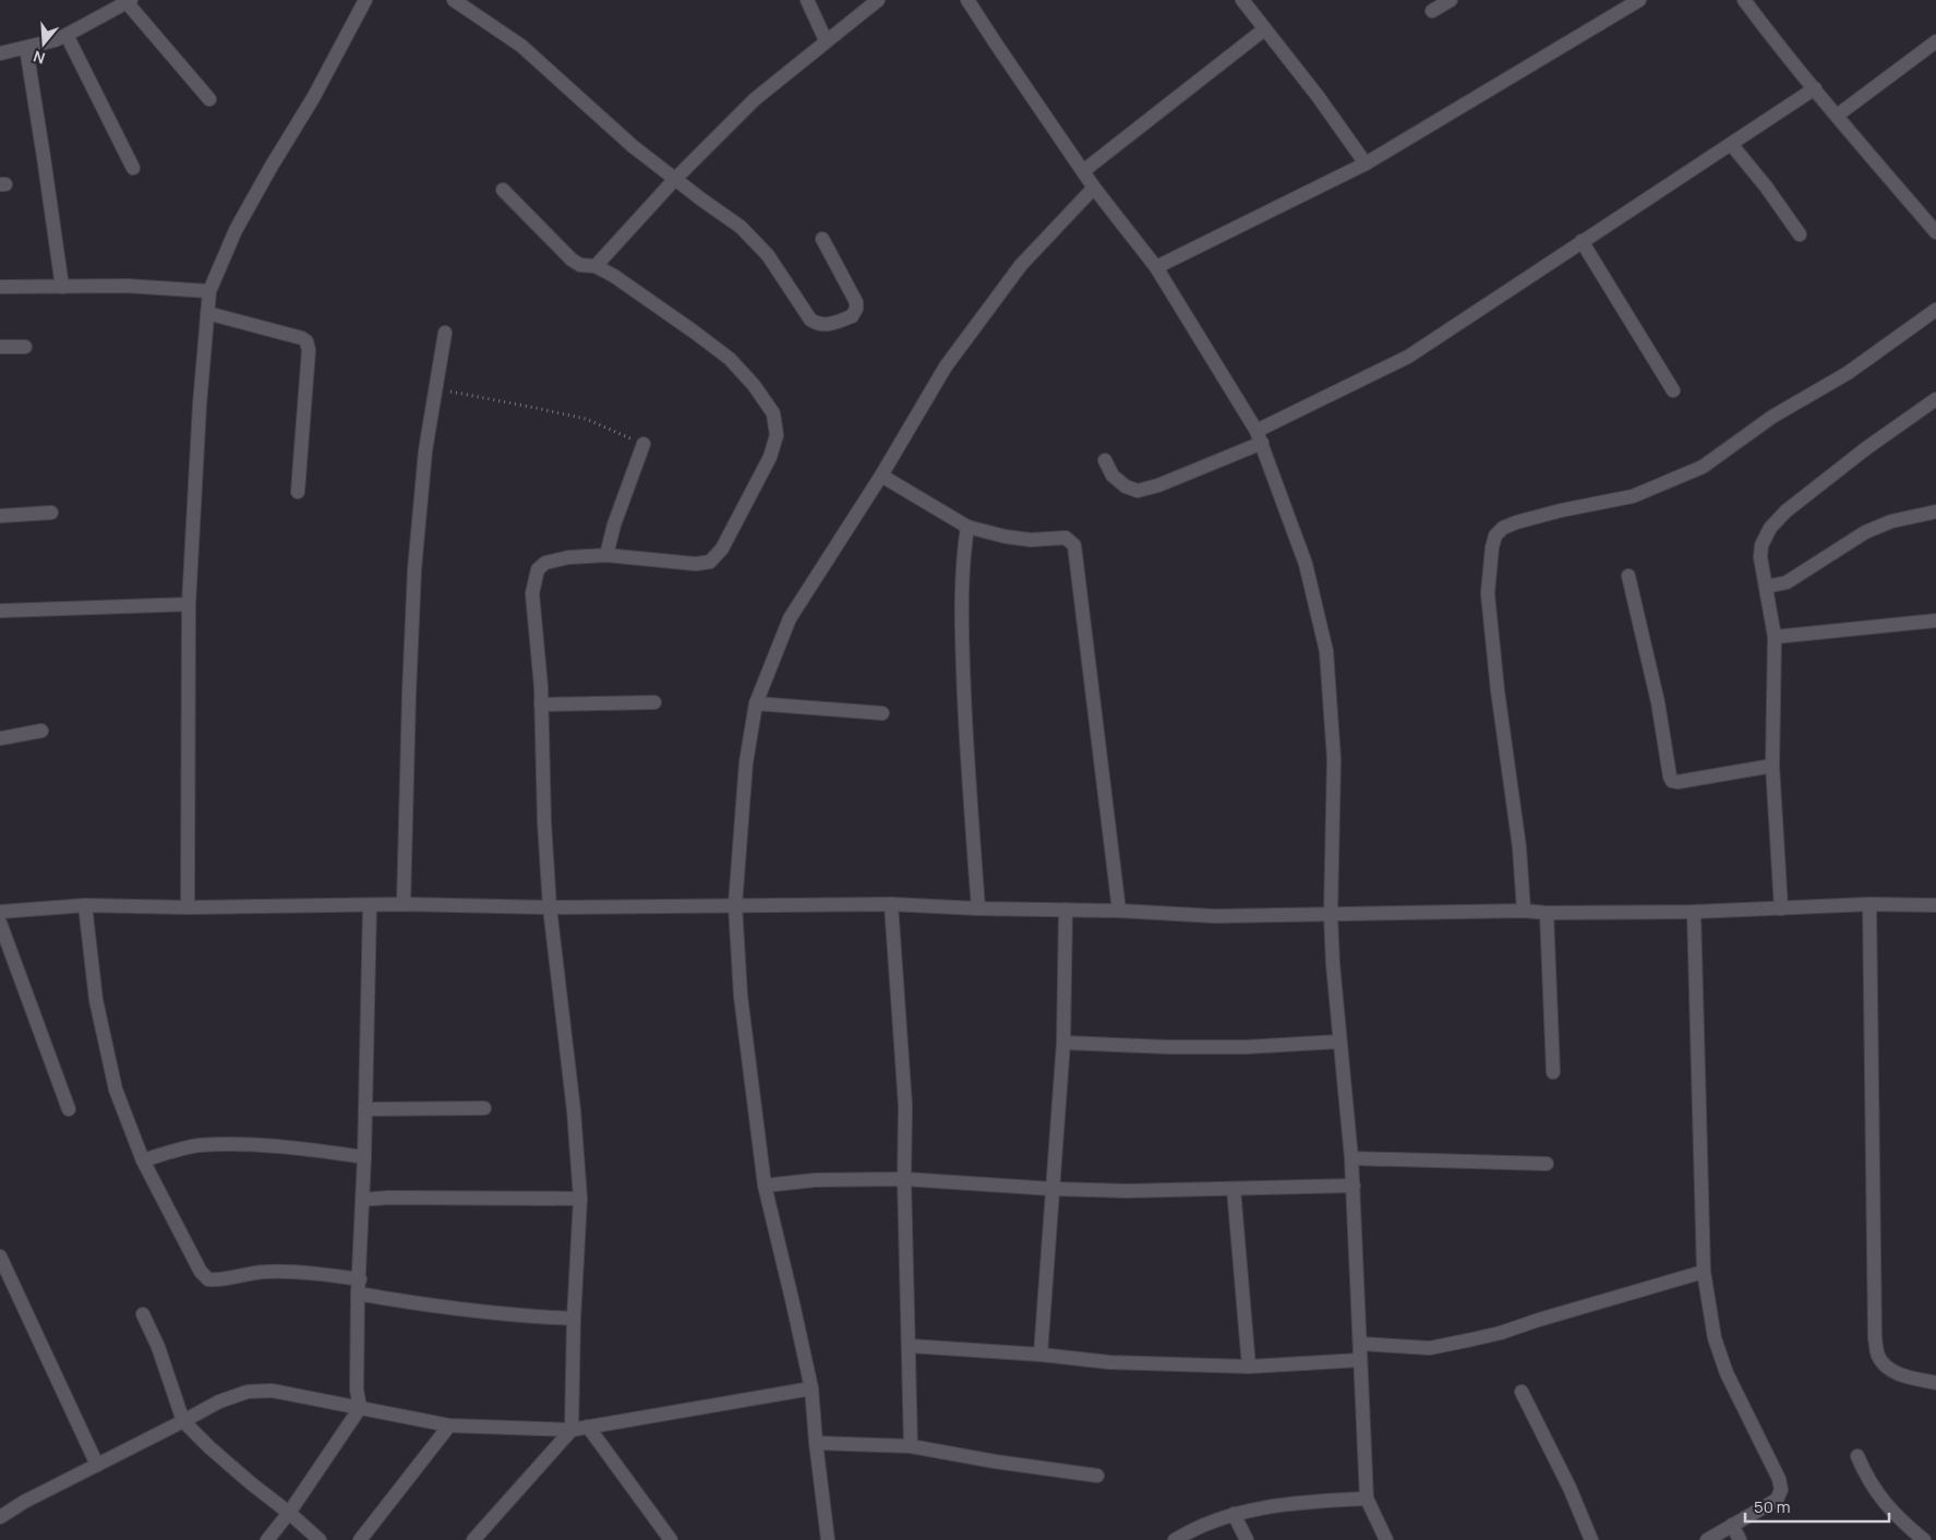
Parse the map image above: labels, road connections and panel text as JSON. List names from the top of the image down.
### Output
{
  "scale_bar": "50 m",
  "north": "bottom"
}
